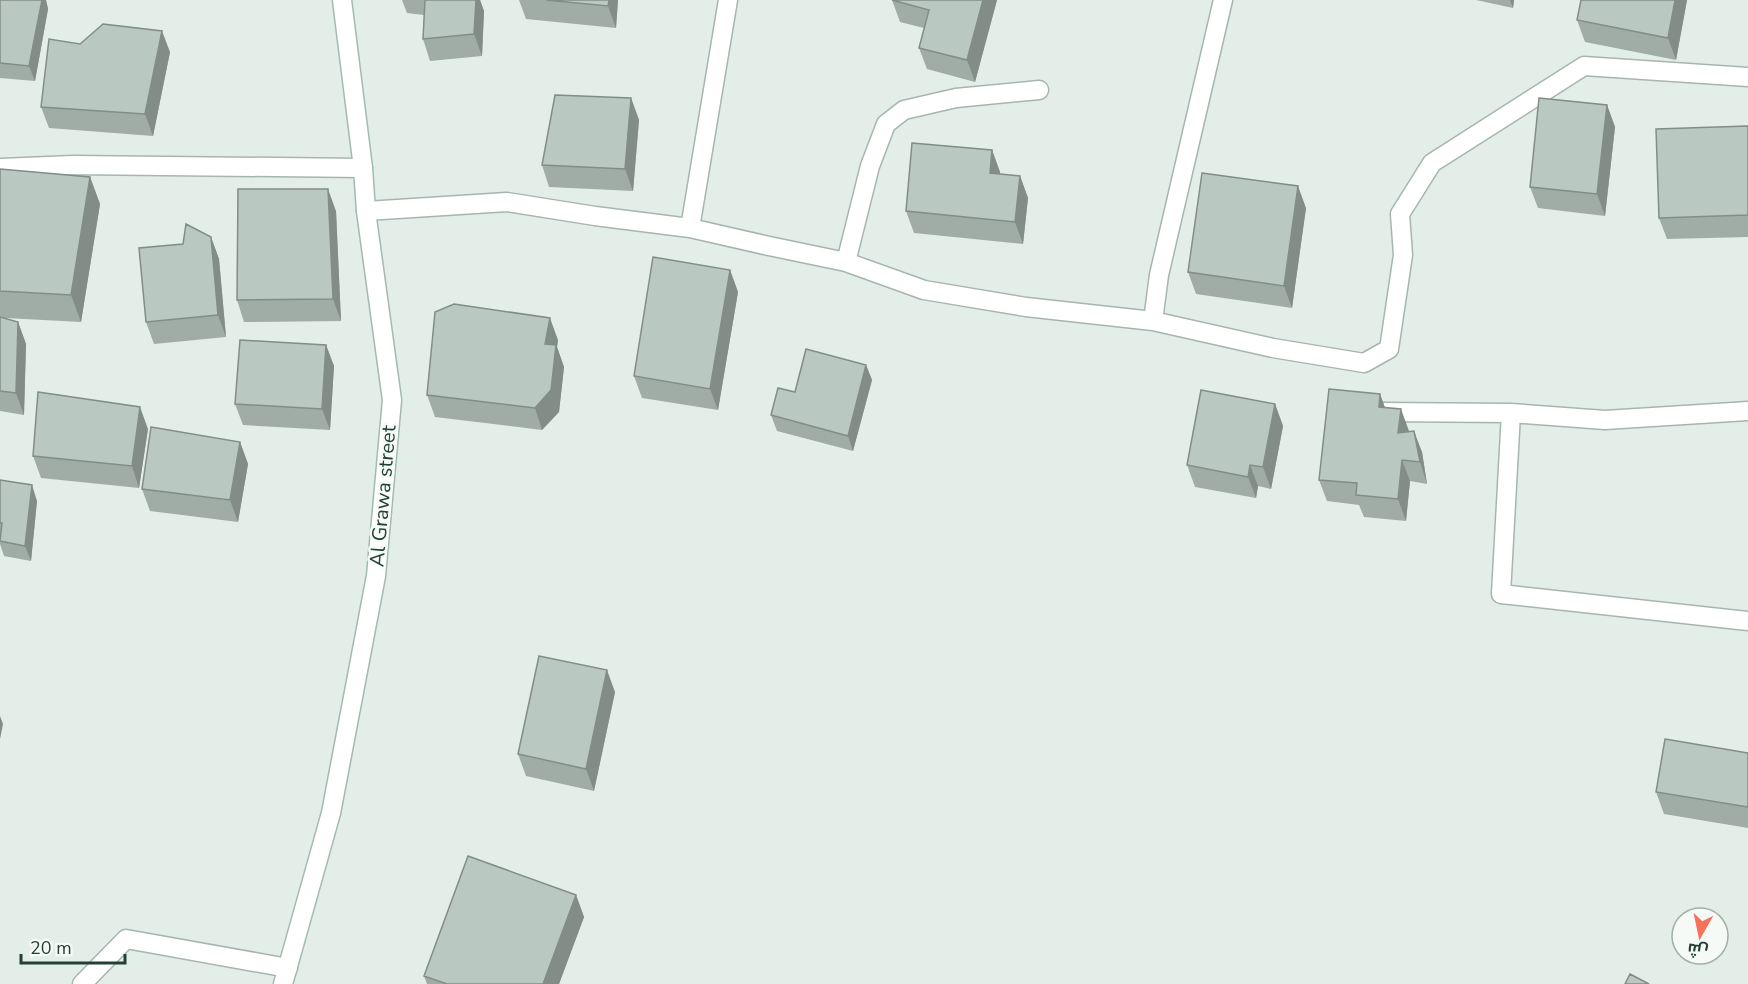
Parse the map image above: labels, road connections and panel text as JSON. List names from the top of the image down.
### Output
{
  "streets": {
    "street": ["Al Grawa street"]
  },
  "scale_bar": "20 m",
  "north": "bottom"
}
